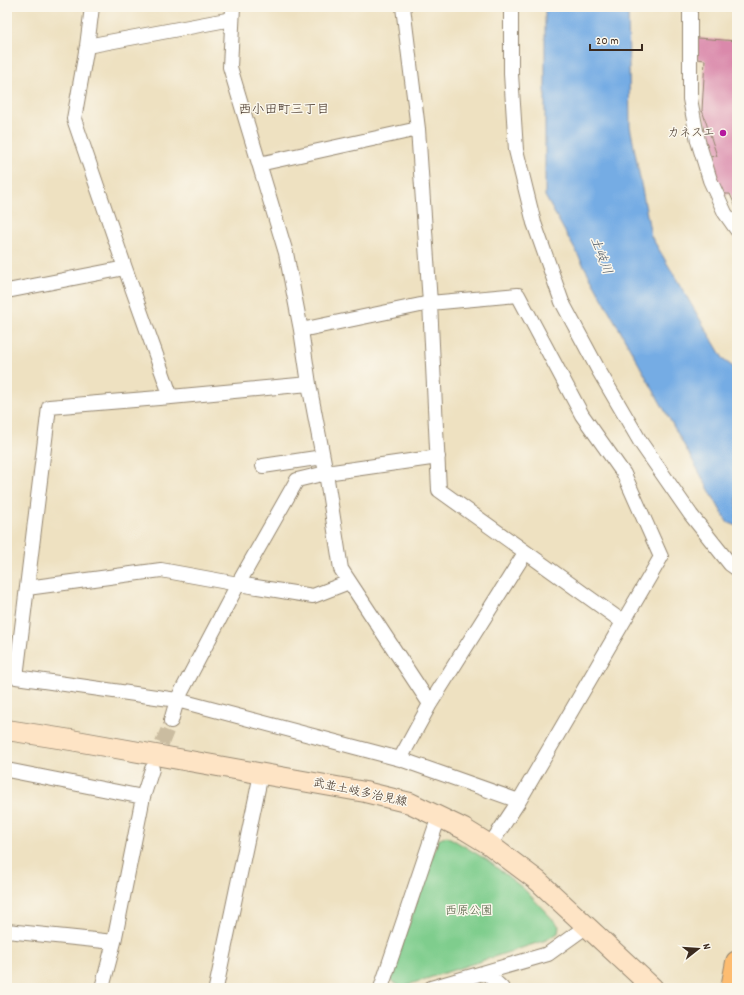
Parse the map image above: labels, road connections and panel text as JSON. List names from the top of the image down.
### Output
{
  "streets": {
    "main road": ["武並土岐多治見線"]
  },
  "districts": ["西小田町三丁目"],
  "water": ["土岐川"],
  "parks": ["西原公園"],
  "places": ["カネスエ"],
  "scale_bar": "20 m",
  "north": "right"
}
